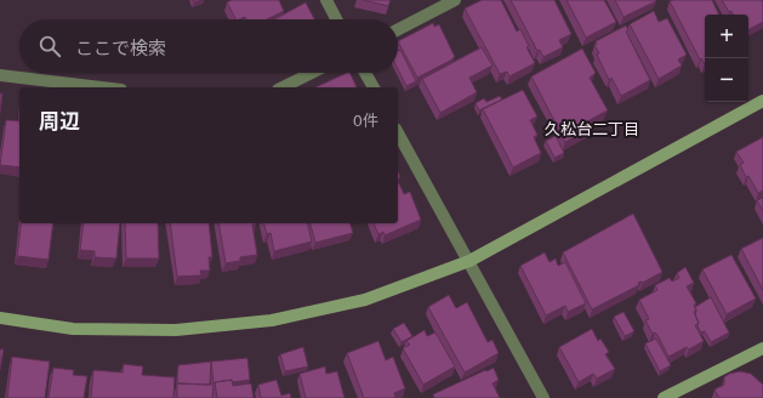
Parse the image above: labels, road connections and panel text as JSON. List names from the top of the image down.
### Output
{
  "districts": ["久松台二丁目"],
  "page": {
    "map_buttons": ["+", "−"],
    "search": "ここで検索",
    "heading": ["周辺", "0件"]
  }
}
